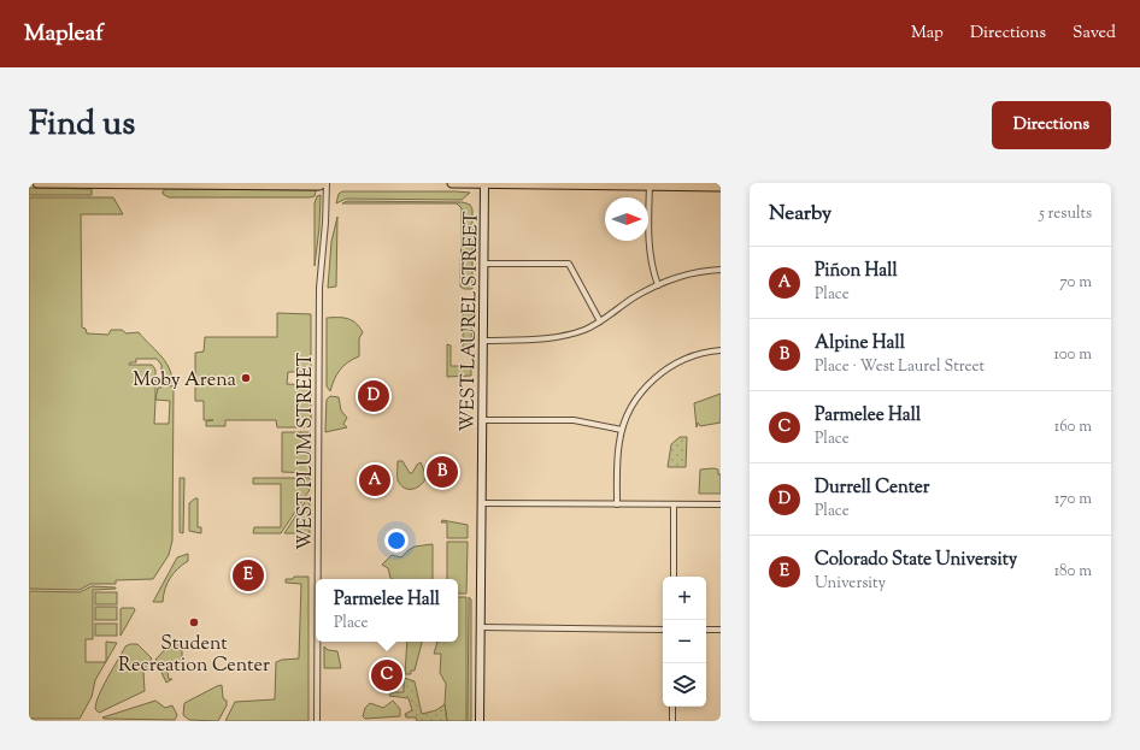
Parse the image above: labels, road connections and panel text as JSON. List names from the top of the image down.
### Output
{
  "streets": {
    "main road": ["WEST LAUREL STREET"],
    "street": ["WEST PLUM STREET"]
  },
  "places": ["Moby Arena", "Student Recreation Center"],
  "north": "right",
  "page": {
    "header": "Mapleaf",
    "nav": ["Map", "Directions", "Saved"],
    "title": "Find us",
    "buttons": "Directions",
    "heading": ["Nearby", "5 results"],
    "list": [
      {
        "mark": "A",
        "name": "Piñon Hall",
        "note": "Place",
        "value": "70 m"
      },
      {
        "mark": "B",
        "name": "Alpine Hall",
        "note": "Place · West Laurel Street",
        "value": "100 m"
      },
      {
        "mark": "C",
        "name": "Parmelee Hall",
        "note": "Place",
        "value": "160 m"
      },
      {
        "mark": "D",
        "name": "Durrell Center",
        "note": "Place",
        "value": "170 m"
      },
      {
        "mark": "E",
        "name": "Colorado State University",
        "note": "University",
        "value": "180 m"
      }
    ],
    "pins": [
      "D",
      "B",
      "A",
      "E",
      "C"
    ],
    "map_buttons": ["+", "−"],
    "popup": ["Parmelee Hall", "Place"]
  }
}
